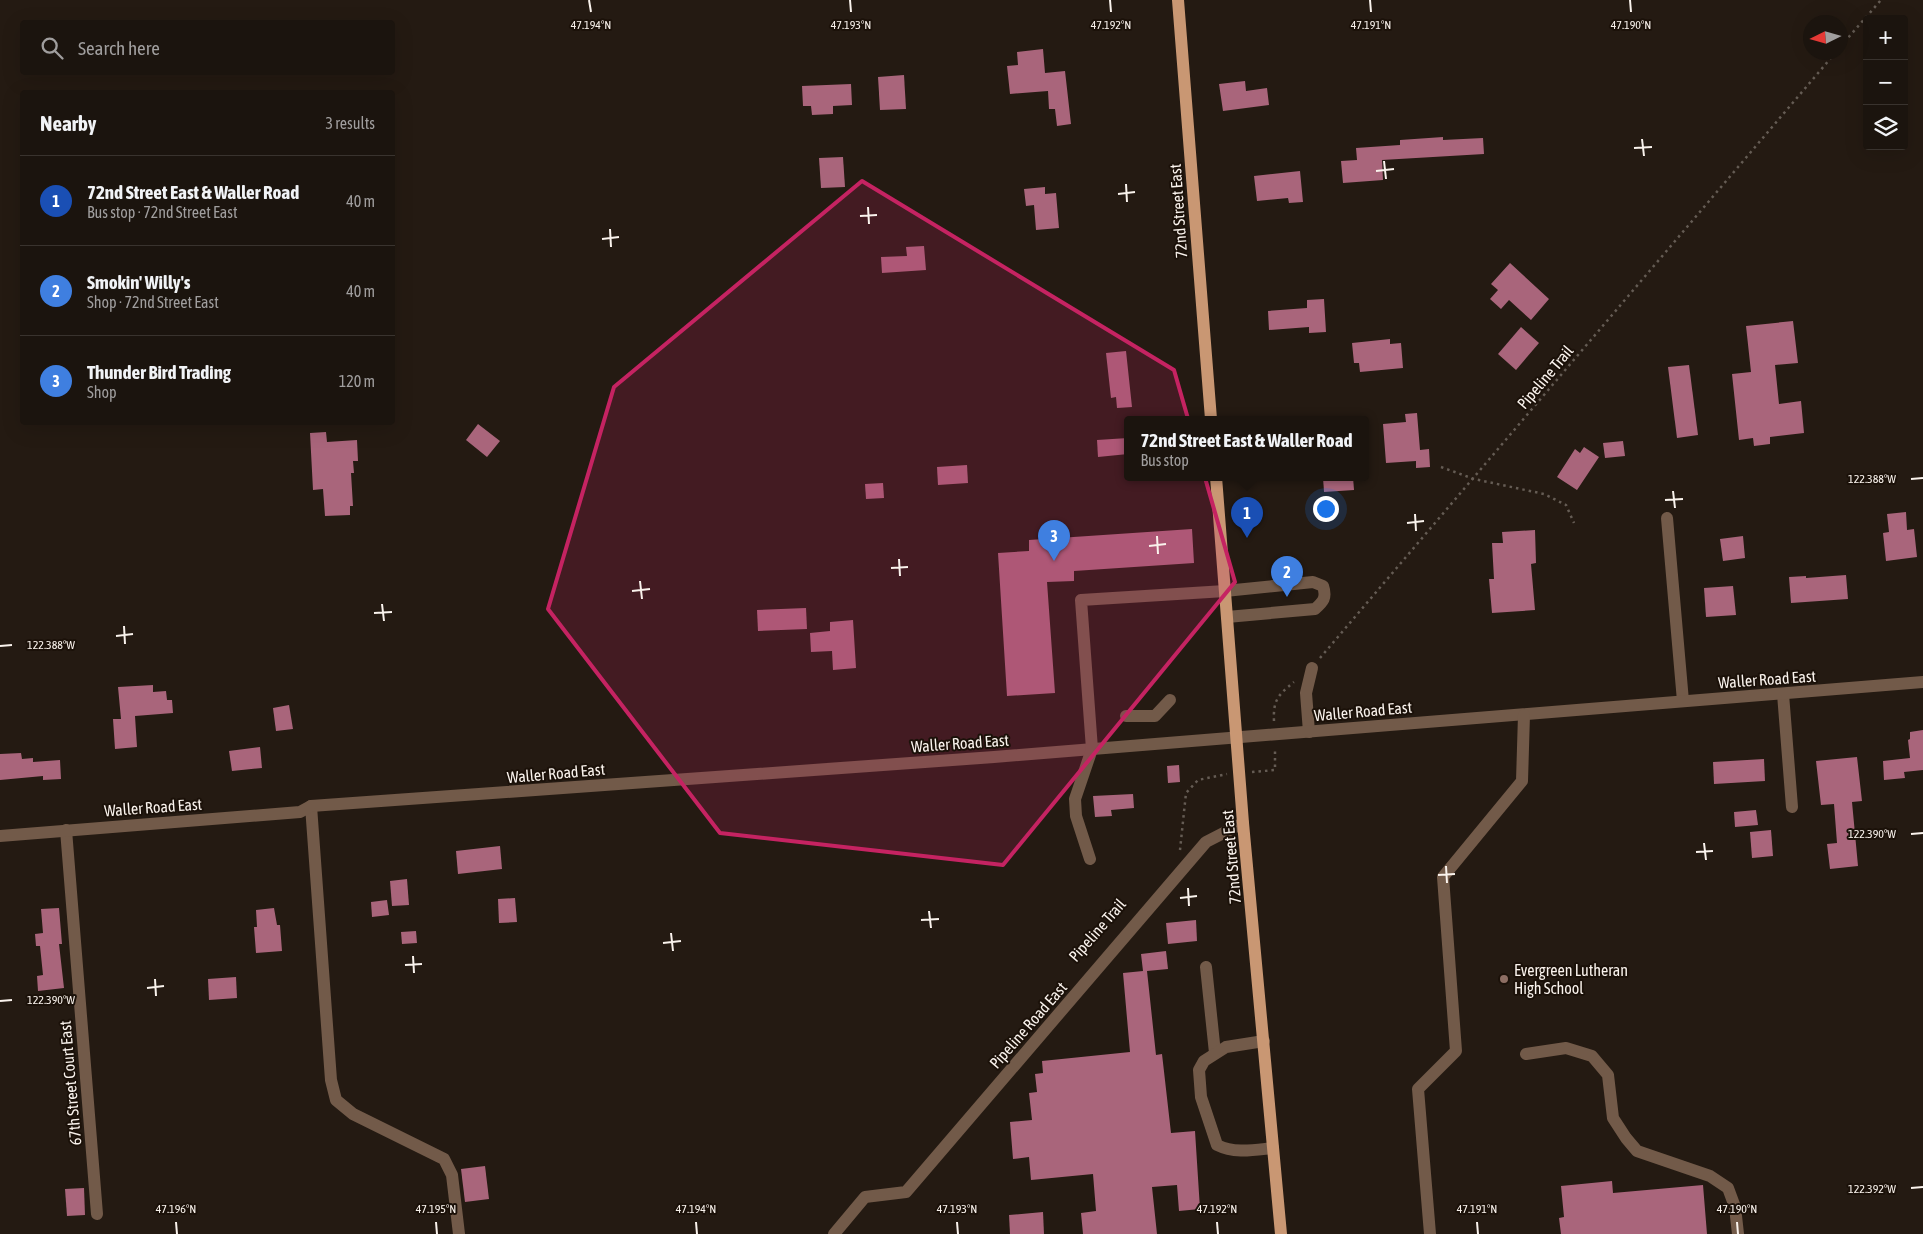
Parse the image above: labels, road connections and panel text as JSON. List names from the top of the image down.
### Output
{
  "streets": {
    "main road": ["72nd Street East"],
    "street": ["Waller Road East", "Pipeline Road East", "67th Street Court East"],
    "path": ["Pipeline Trail"]
  },
  "crossings": [
    ["72nd Street East", "Waller Road East"],
    ["72nd Street East", "Pipeline Road East"],
    ["Waller Road East", "67th Street Court East"]
  ],
  "places": ["Evergreen Lutheran High School"],
  "north": "left",
  "page": {
    "map_buttons": ["+", "−"],
    "search": "Search here",
    "heading": ["Nearby", "3 results"],
    "list": [
      {
        "mark": "1",
        "name": "72nd Street East & Waller Road",
        "note": "Bus stop · 72nd Street East",
        "value": "40 m"
      },
      {
        "mark": "2",
        "name": "Smokin' Willy's",
        "note": "Shop · 72nd Street East",
        "value": "40 m"
      },
      {
        "mark": "3",
        "name": "Thunder Bird Trading",
        "note": "Shop",
        "value": "120 m"
      }
    ],
    "popup": ["72nd Street East & Waller Road", "Bus stop"],
    "pins": ["1", "3", "2"]
  },
  "coordinates": [
    "47.194°N",
    "47.193°N",
    "47.192°N",
    "47.191°N",
    "47.190°N",
    "122.388°W",
    "122.390°W",
    "122.392°W",
    "47.196°N",
    "47.195°N"
  ]
}
